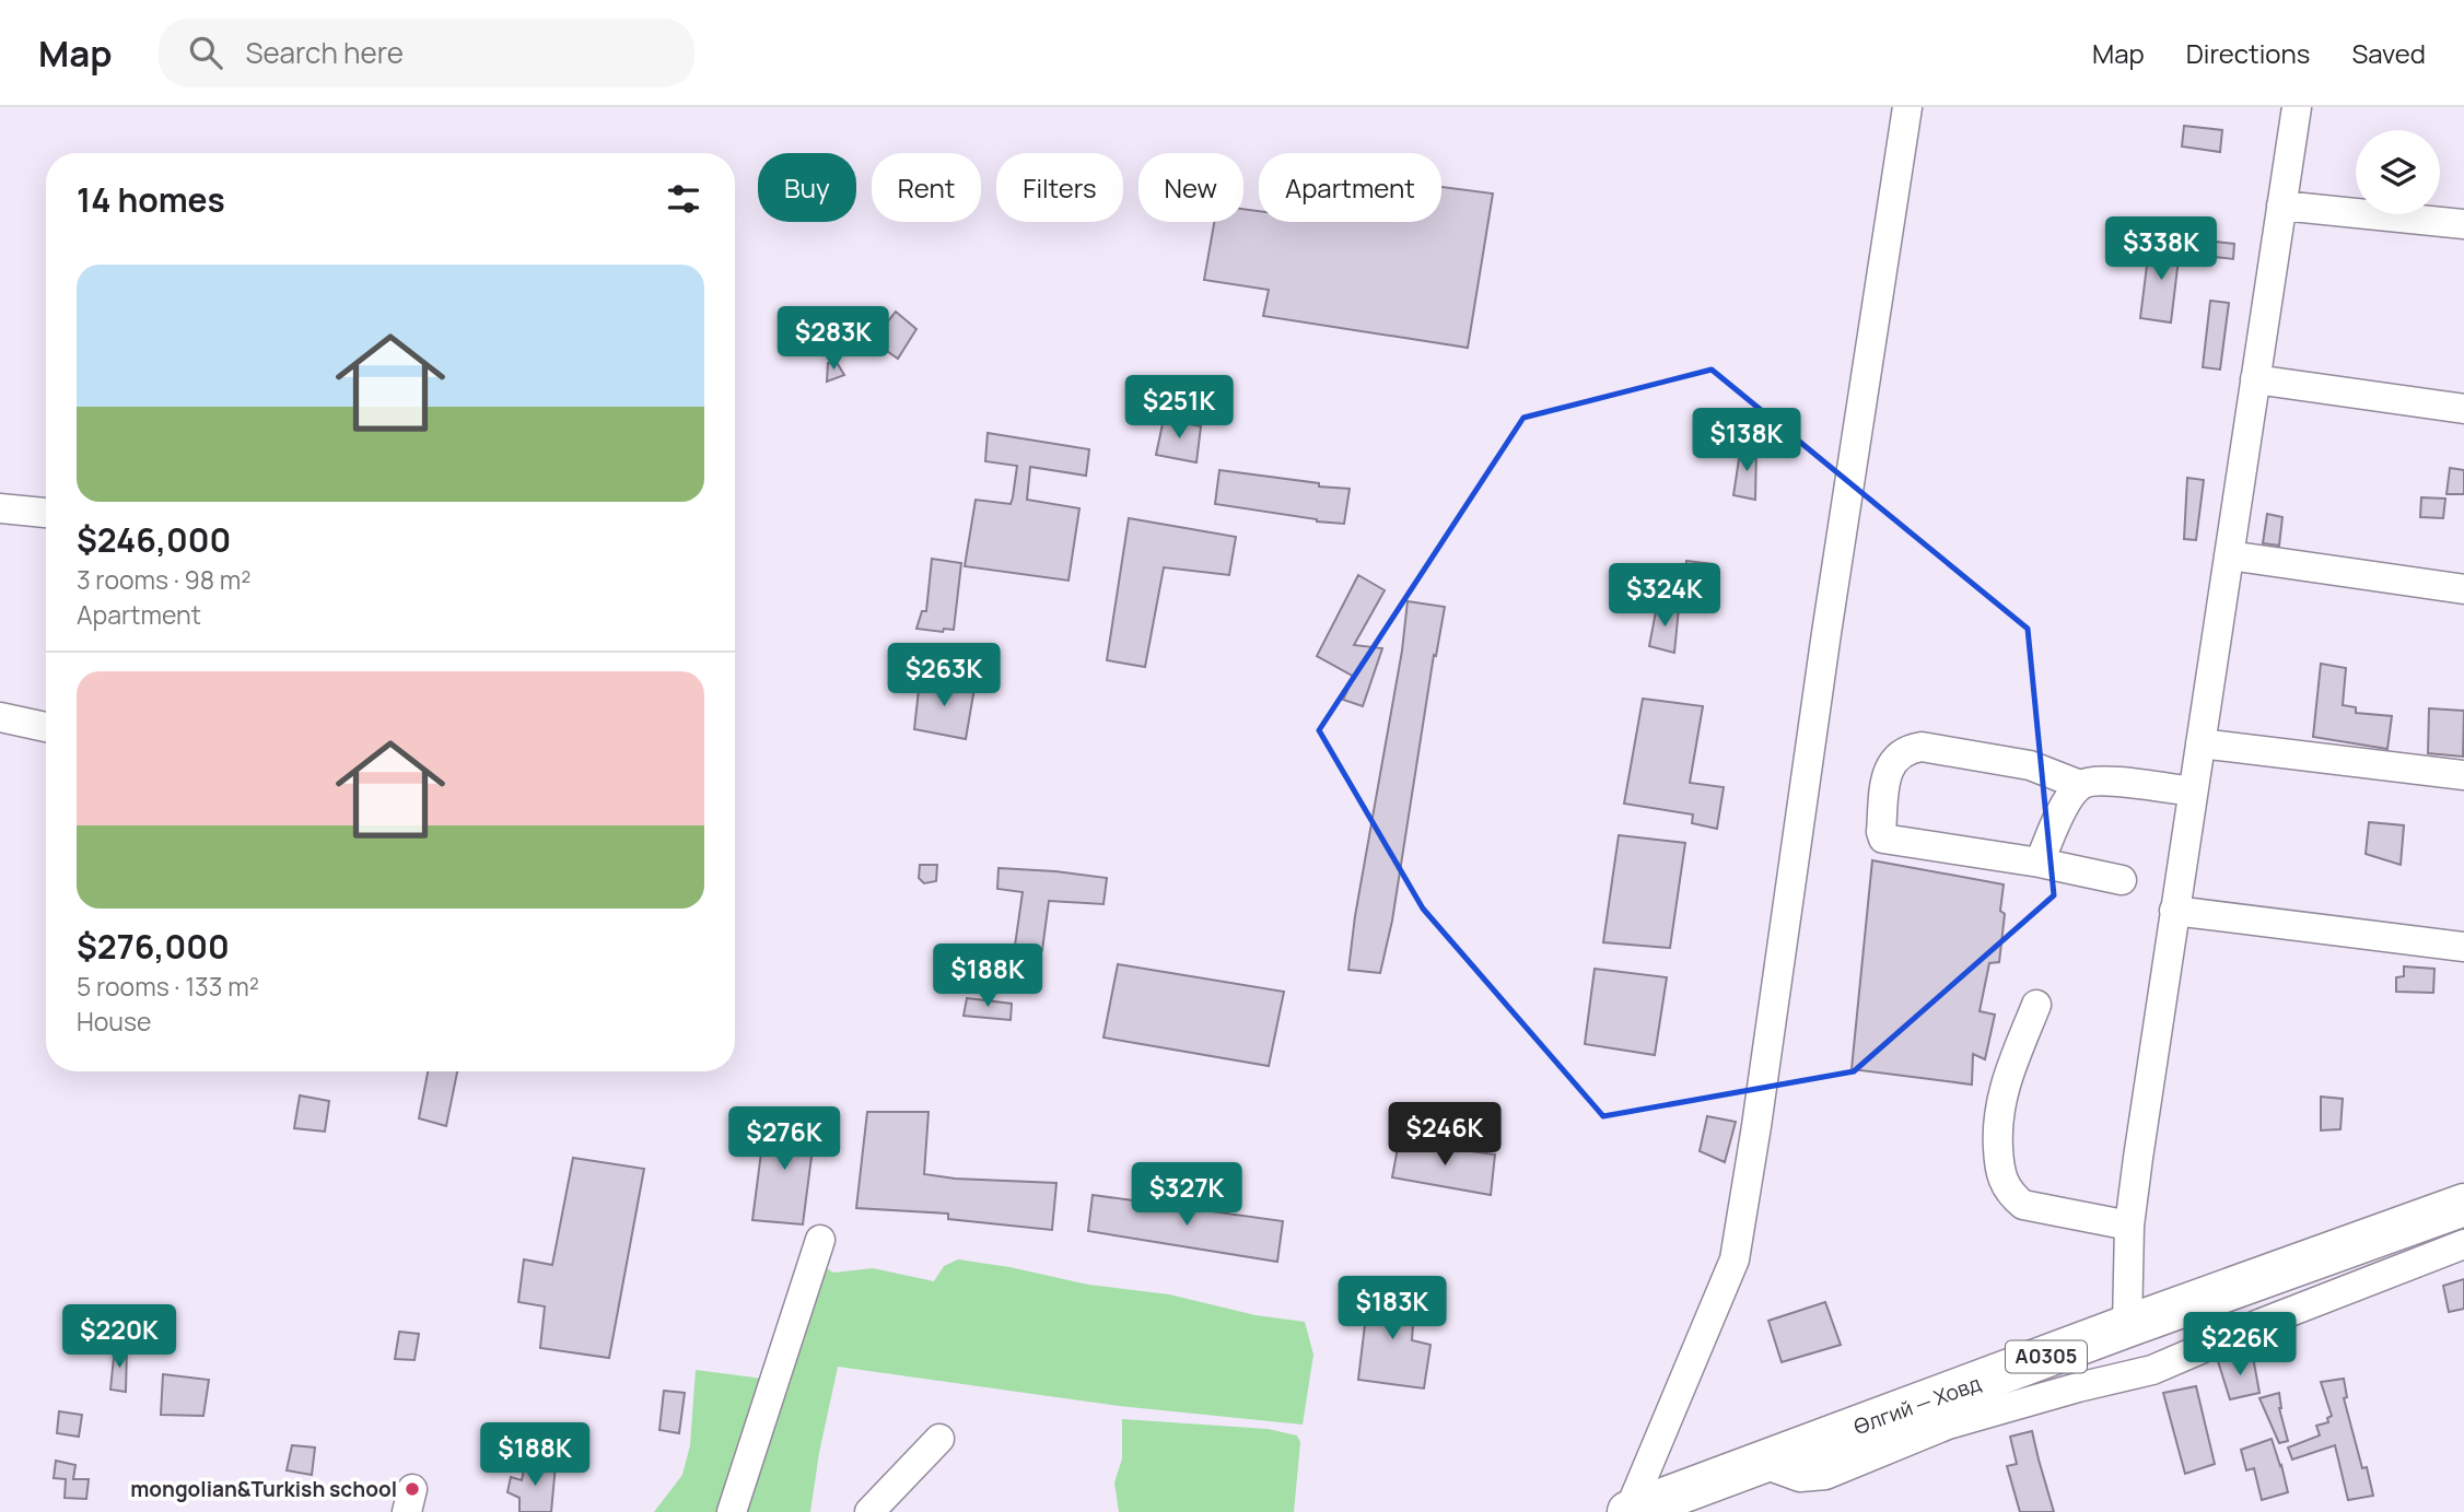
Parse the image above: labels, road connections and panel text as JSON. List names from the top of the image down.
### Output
{
  "streets": {
    "highway": ["A0305", "Өлгий — Ховд"]
  },
  "places": ["mongolian&Turkish school"],
  "page": {
    "header": "Map",
    "search": "Search here",
    "nav": ["Map", "Directions", "Saved"],
    "chip": [
      "Buy",
      "Rent",
      "Filters",
      "New",
      "Apartment"
    ],
    "heading": "14 homes",
    "price": [
      "$338K",
      "$283K",
      "$251K",
      "$138K",
      "$324K",
      "$263K",
      "$188K",
      "$246K",
      "$276K",
      "$327K",
      "$183K",
      "$220K",
      "$226K",
      "$188K"
    ],
    "list": [
      {
        "name": "$246,000",
        "note": "3 rooms · 98 m² · Apartment"
      },
      {
        "name": "$276,000",
        "note": "5 rooms · 133 m² · House"
      }
    ]
  }
}
